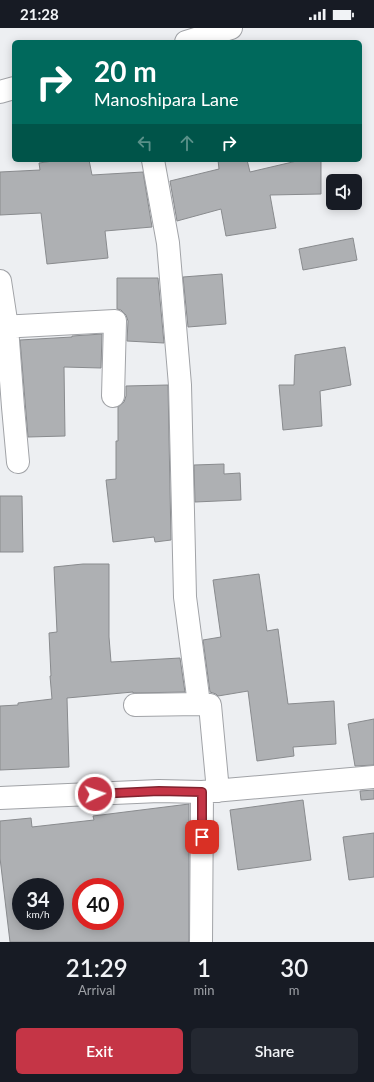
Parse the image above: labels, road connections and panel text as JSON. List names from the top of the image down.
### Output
{
  "page": {
    "status": "21:28",
    "turn": ["20 m", "Manoshipara Lane"],
    "speed": "34 km/h",
    "limit": "40",
    "eta": [
      "21:29",
      "Arrival",
      "1",
      "min",
      "30",
      "m"
    ],
    "buttons": ["Exit", "Share"]
  }
}
